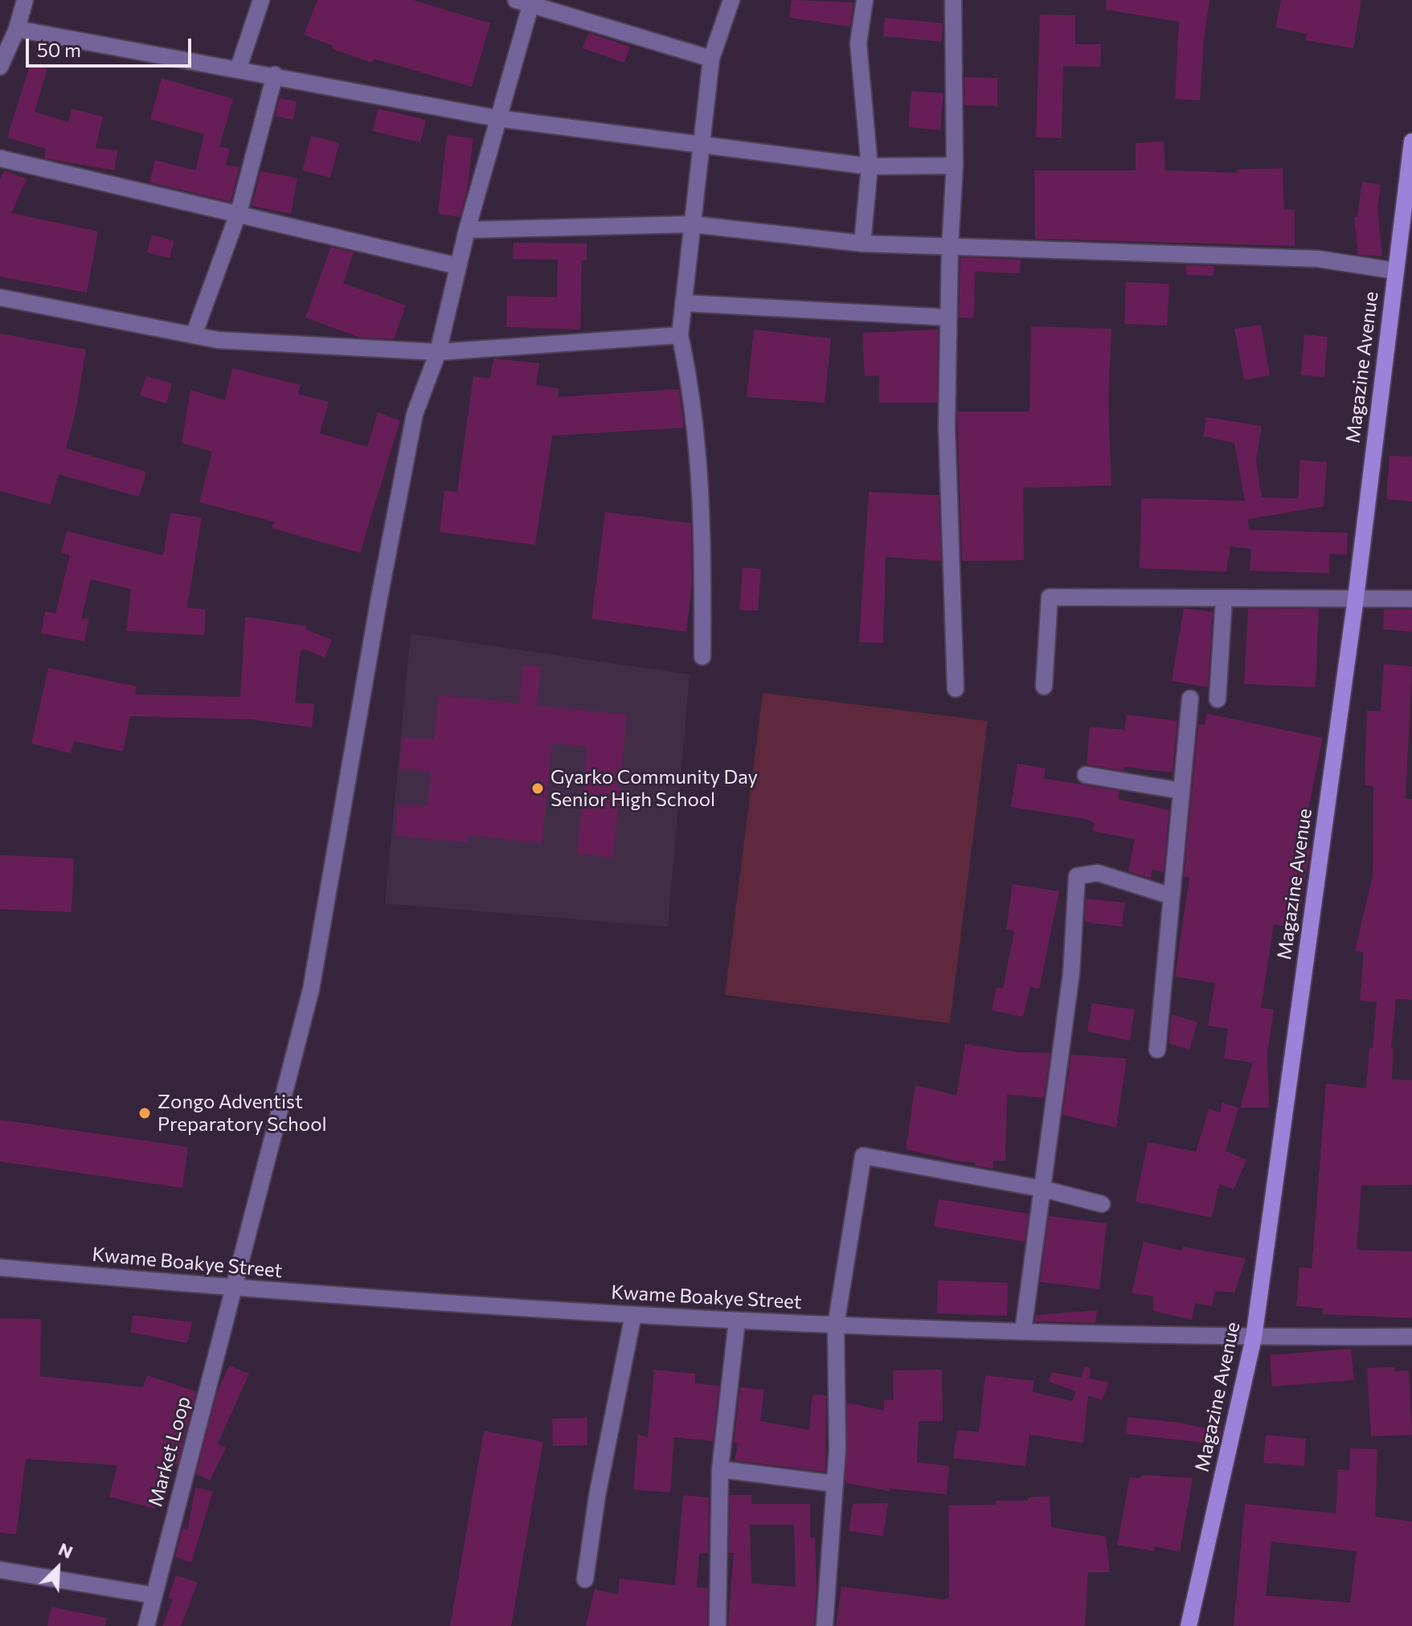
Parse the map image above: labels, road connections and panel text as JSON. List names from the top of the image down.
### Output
{
  "streets": {
    "street": ["Magazine Avenue", "Kwame Boakye Street", "Market Loop"]
  },
  "crossings": [
    ["Magazine Avenue", "Kwame Boakye Street"],
    ["Kwame Boakye Street", "Market Loop"]
  ],
  "places": ["Gyarko Community Day Senior High School", "Zongo Adventist Preparatory School"],
  "scale_bar": "50 m",
  "north": "top right"
}
